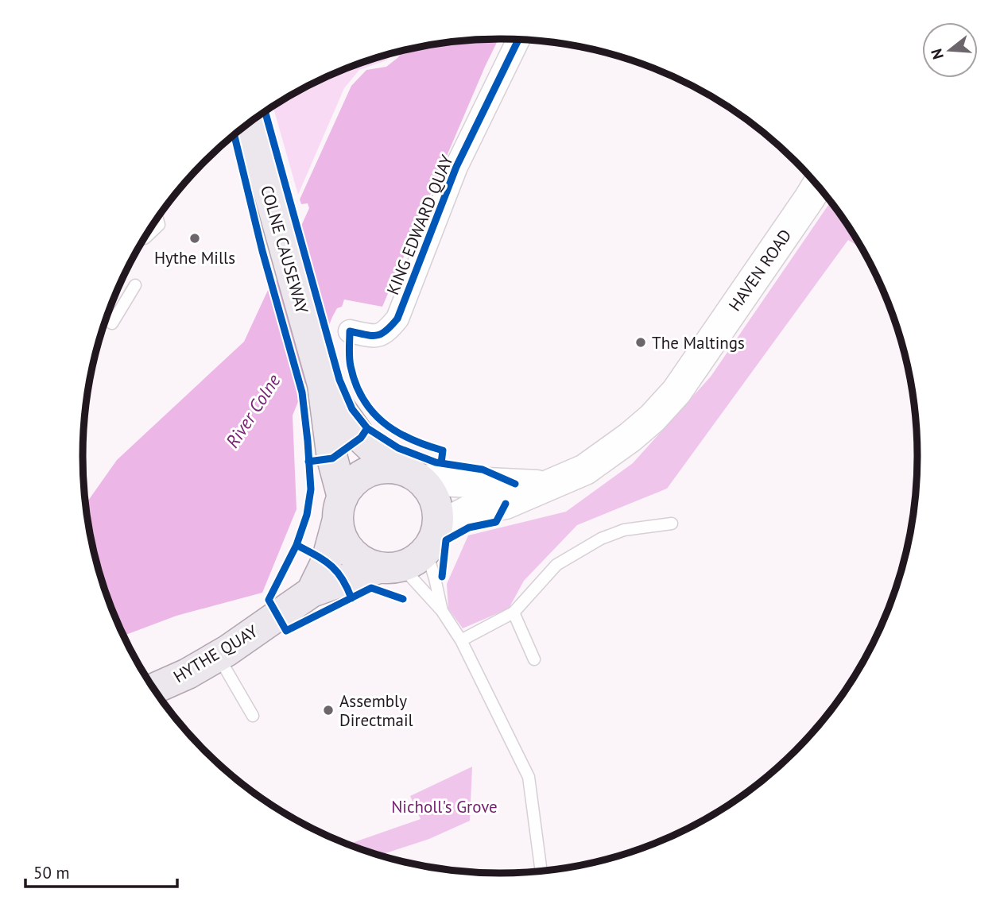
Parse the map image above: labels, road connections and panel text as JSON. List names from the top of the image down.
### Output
{
  "streets": {
    "main road": ["COLNE CAUSEWAY", "HYTHE QUAY"],
    "street": ["KING EDWARD QUAY", "HAVEN ROAD"]
  },
  "crossings": [
    ["COLNE CAUSEWAY", "HAVEN ROAD"],
    ["COLNE CAUSEWAY", "HYTHE QUAY"],
    ["HAVEN ROAD", "HYTHE QUAY"]
  ],
  "water": ["River Colne"],
  "parks": ["Nicholl's Grove"],
  "places": ["Hythe Mills", "The Maltings", "Assembly Directmail"],
  "scale_bar": "50 m",
  "north": "left"
}
